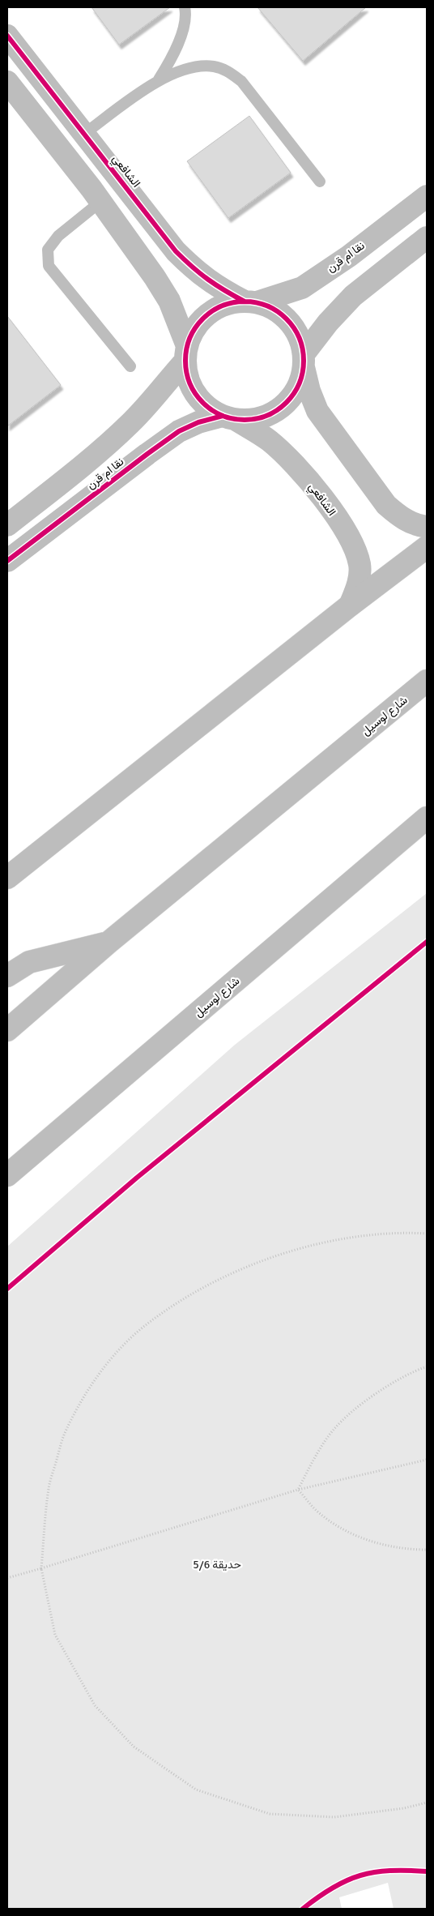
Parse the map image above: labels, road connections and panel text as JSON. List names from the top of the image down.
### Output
{
  "streets": {
    "main road": ["الشافعي", "نقا ام قرن", "شارع لوسيل"]
  },
  "crossings": [
    ["الشافعي", "نقا ام قرن"]
  ],
  "parks": ["حديقة 5/6"]
}
